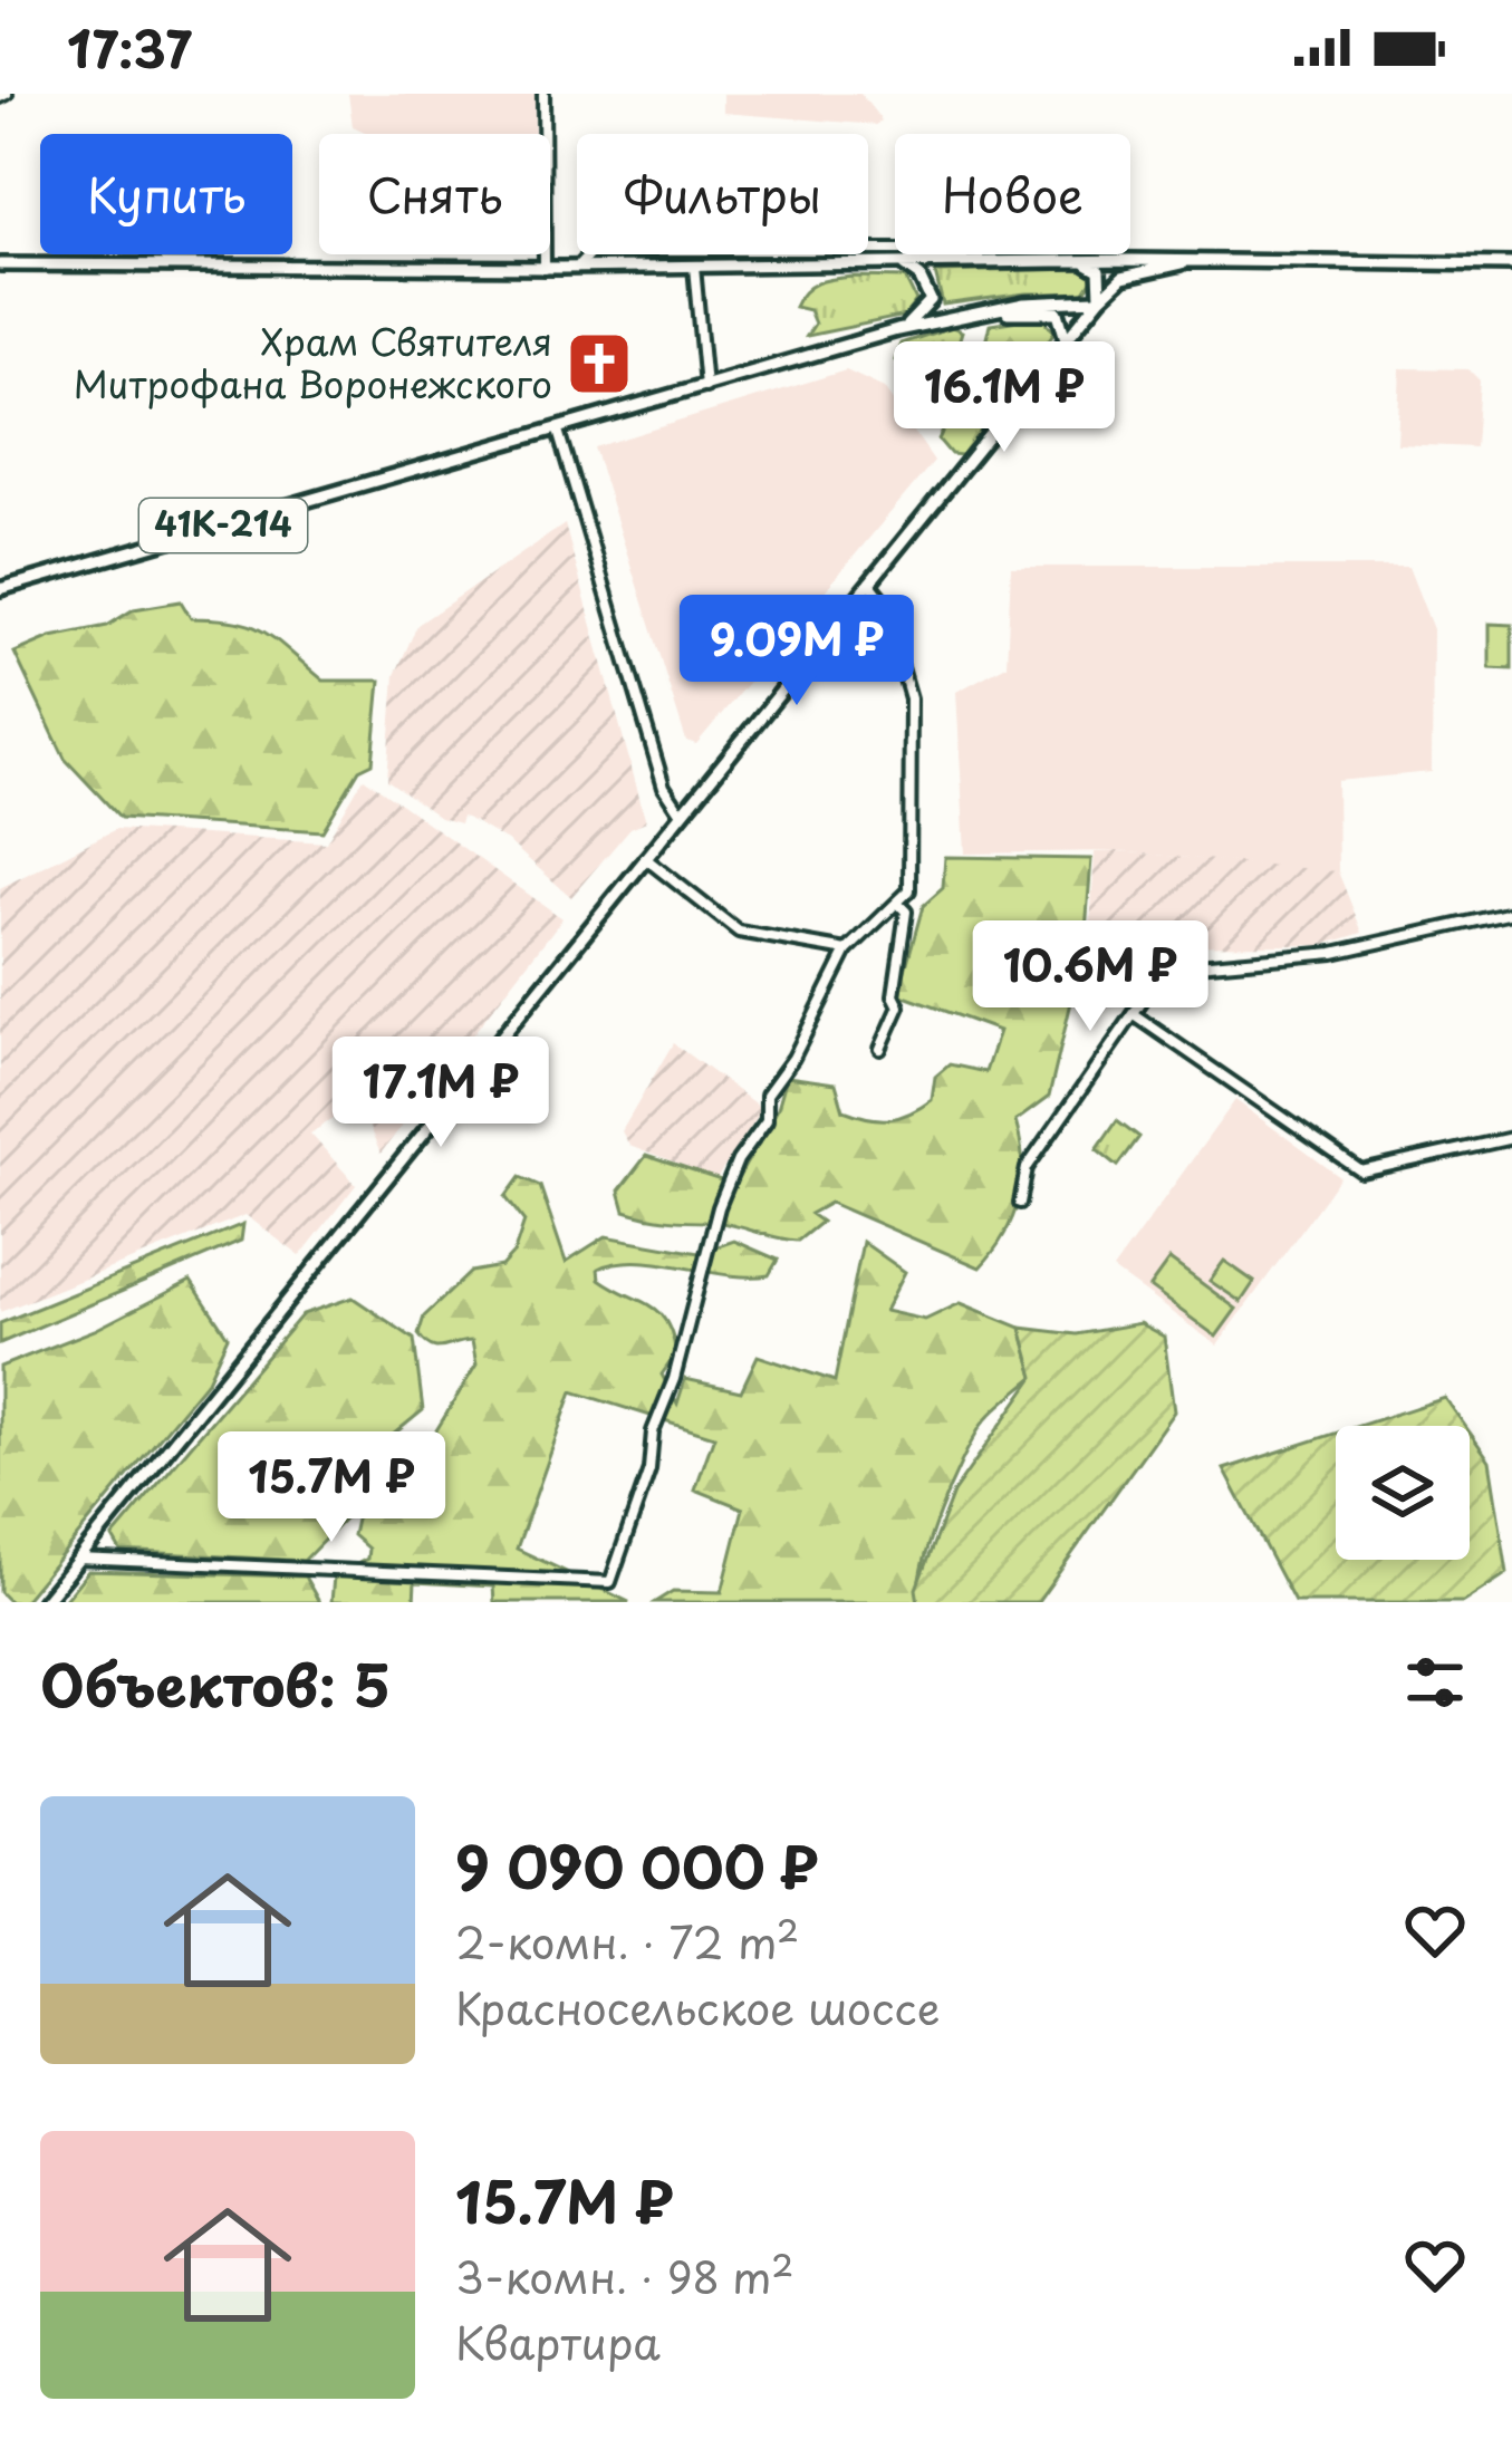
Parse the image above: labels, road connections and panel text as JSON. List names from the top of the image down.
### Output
{
  "streets": {
    "main road": ["41К-214"]
  },
  "places": {
    "church": ["Храм Святителя Митрофана Воронежского"]
  },
  "page": {
    "status": "17:37",
    "chip": [
      "Купить",
      "Снять",
      "Фильтры",
      "Новое"
    ],
    "price": [
      "16.1M ₽",
      "9.09M ₽",
      "10.6M ₽",
      "17.1M ₽",
      "15.7M ₽"
    ],
    "heading": "Объектов: 5",
    "list": [
      {
        "name": "9 090 000 ₽",
        "note": "2-комн. · 72 m² · Красносельское шоссе"
      },
      {
        "name": "15.7M ₽",
        "note": "3-комн. · 98 m² · Квартира"
      }
    ]
  }
}
